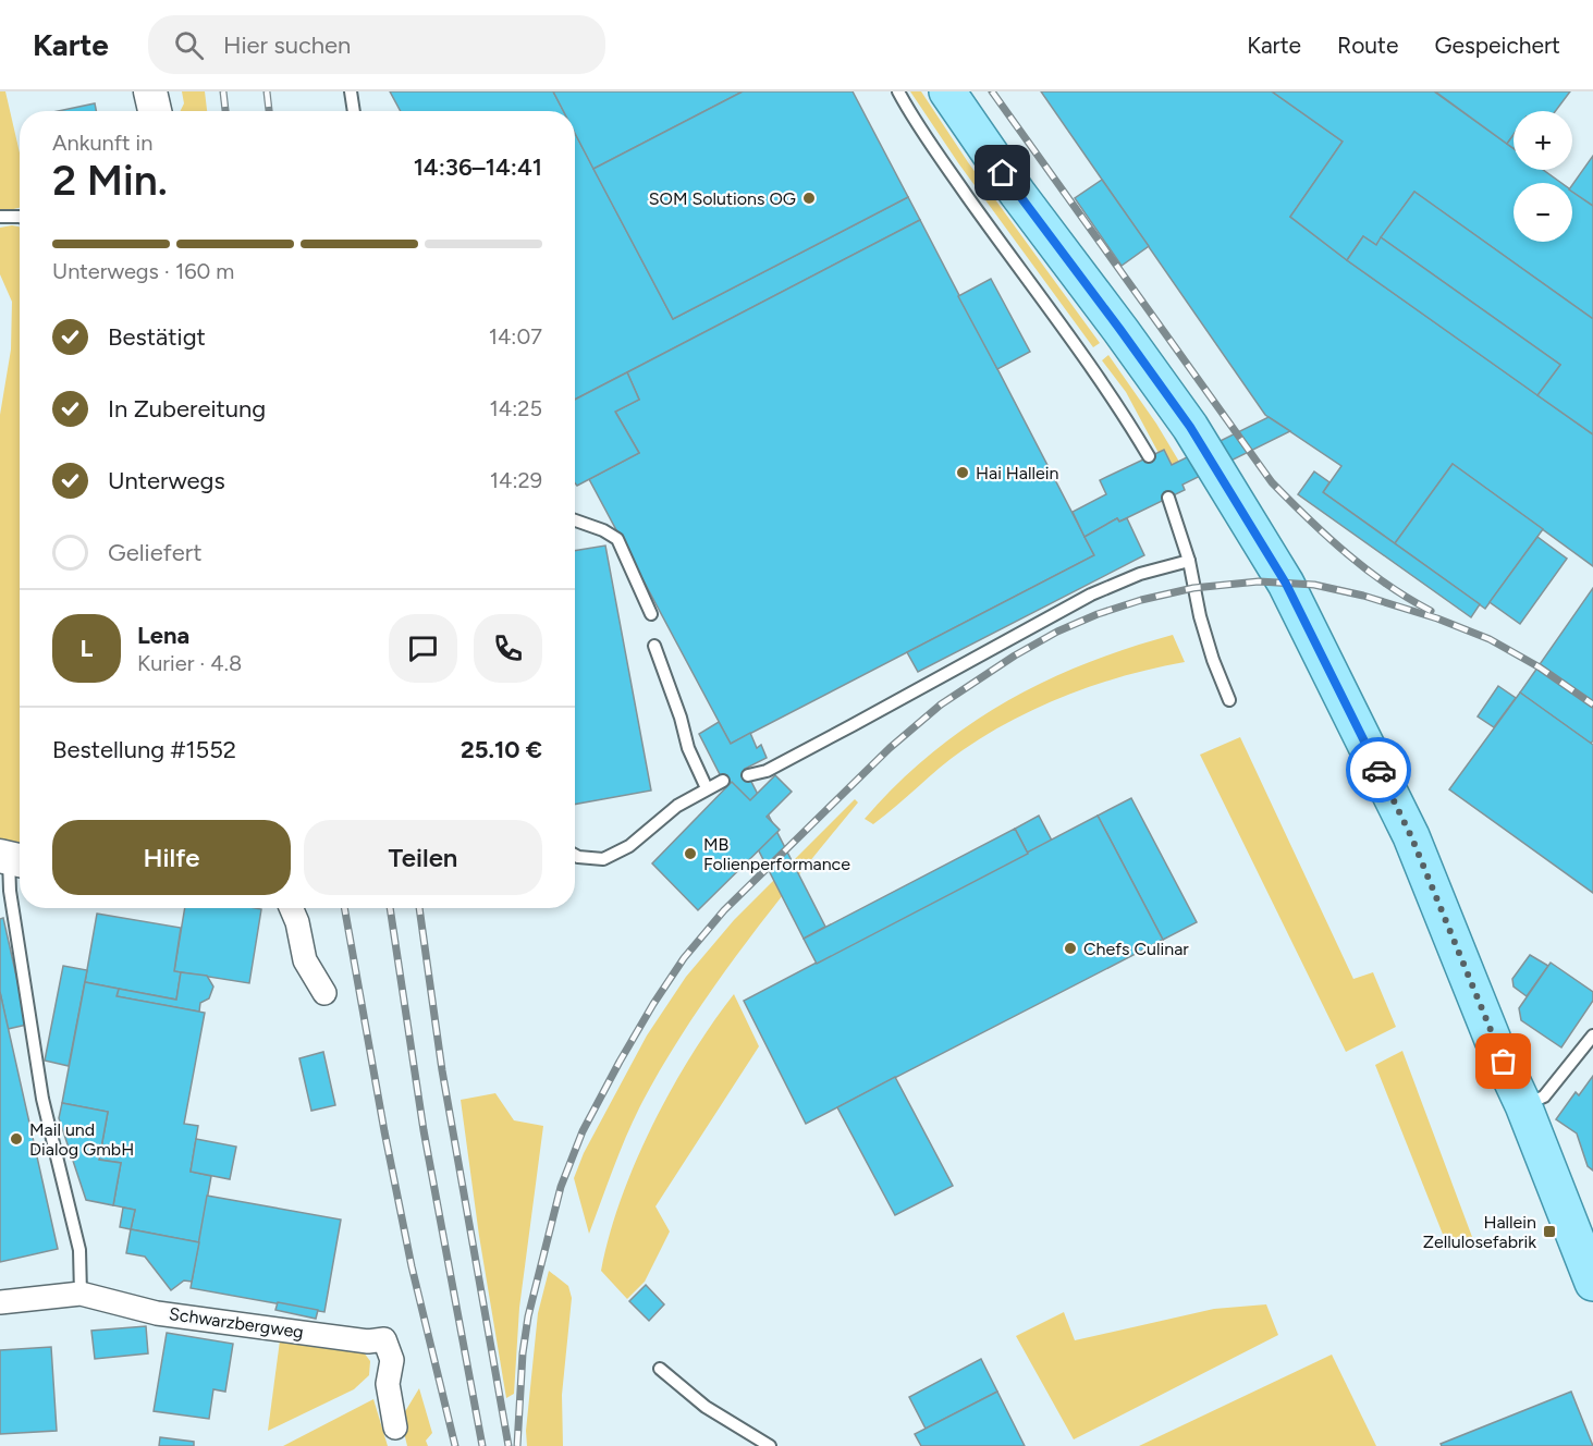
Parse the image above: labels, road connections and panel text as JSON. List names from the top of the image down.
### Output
{
  "streets": {
    "street": ["Schwarzbergweg"]
  },
  "places": {
    "other": [
      "SOM Solutions OG",
      "Hai Hallein",
      "MB Folienperformance",
      "Chefs Culinar",
      "Mail und Dialog GmbH"
    ],
    "transit": ["Hallein Zellulosefabrik"]
  },
  "page": {
    "header": "Karte",
    "search": "Hier suchen",
    "nav": ["Karte", "Route", "Gespeichert"],
    "map_buttons": ["+", "−"],
    "heading": ["2 Min.", "Ankunft in", "14:36–14:41"],
    "panel": [
      "Lena",
      "Kurier · 4.8",
      "Bestellung #1552",
      "25.10 €"
    ],
    "bar": "Unterwegs · 160 m",
    "list": [
      ["Bestätigt", "14:07"],
      ["In Zubereitung", "14:25"],
      ["Unterwegs", "14:29"],
      "Geliefert"
    ],
    "round": "L",
    "buttons": ["Hilfe", "Teilen"]
  }
}
